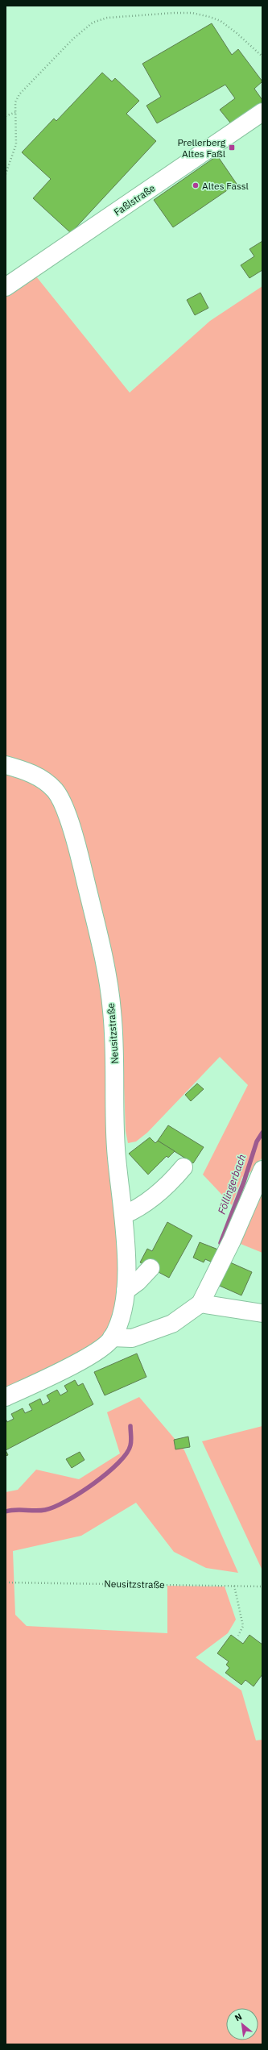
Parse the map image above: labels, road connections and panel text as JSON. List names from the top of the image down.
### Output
{
  "streets": {
    "street": ["Faßlstraße", "Neusitzstraße"]
  },
  "water": ["Föllingerbach"],
  "places": {
    "transit": ["Prellerberg Altes Faßl"],
    "other": ["Altes Fassl"]
  },
  "north": "top left"
}
